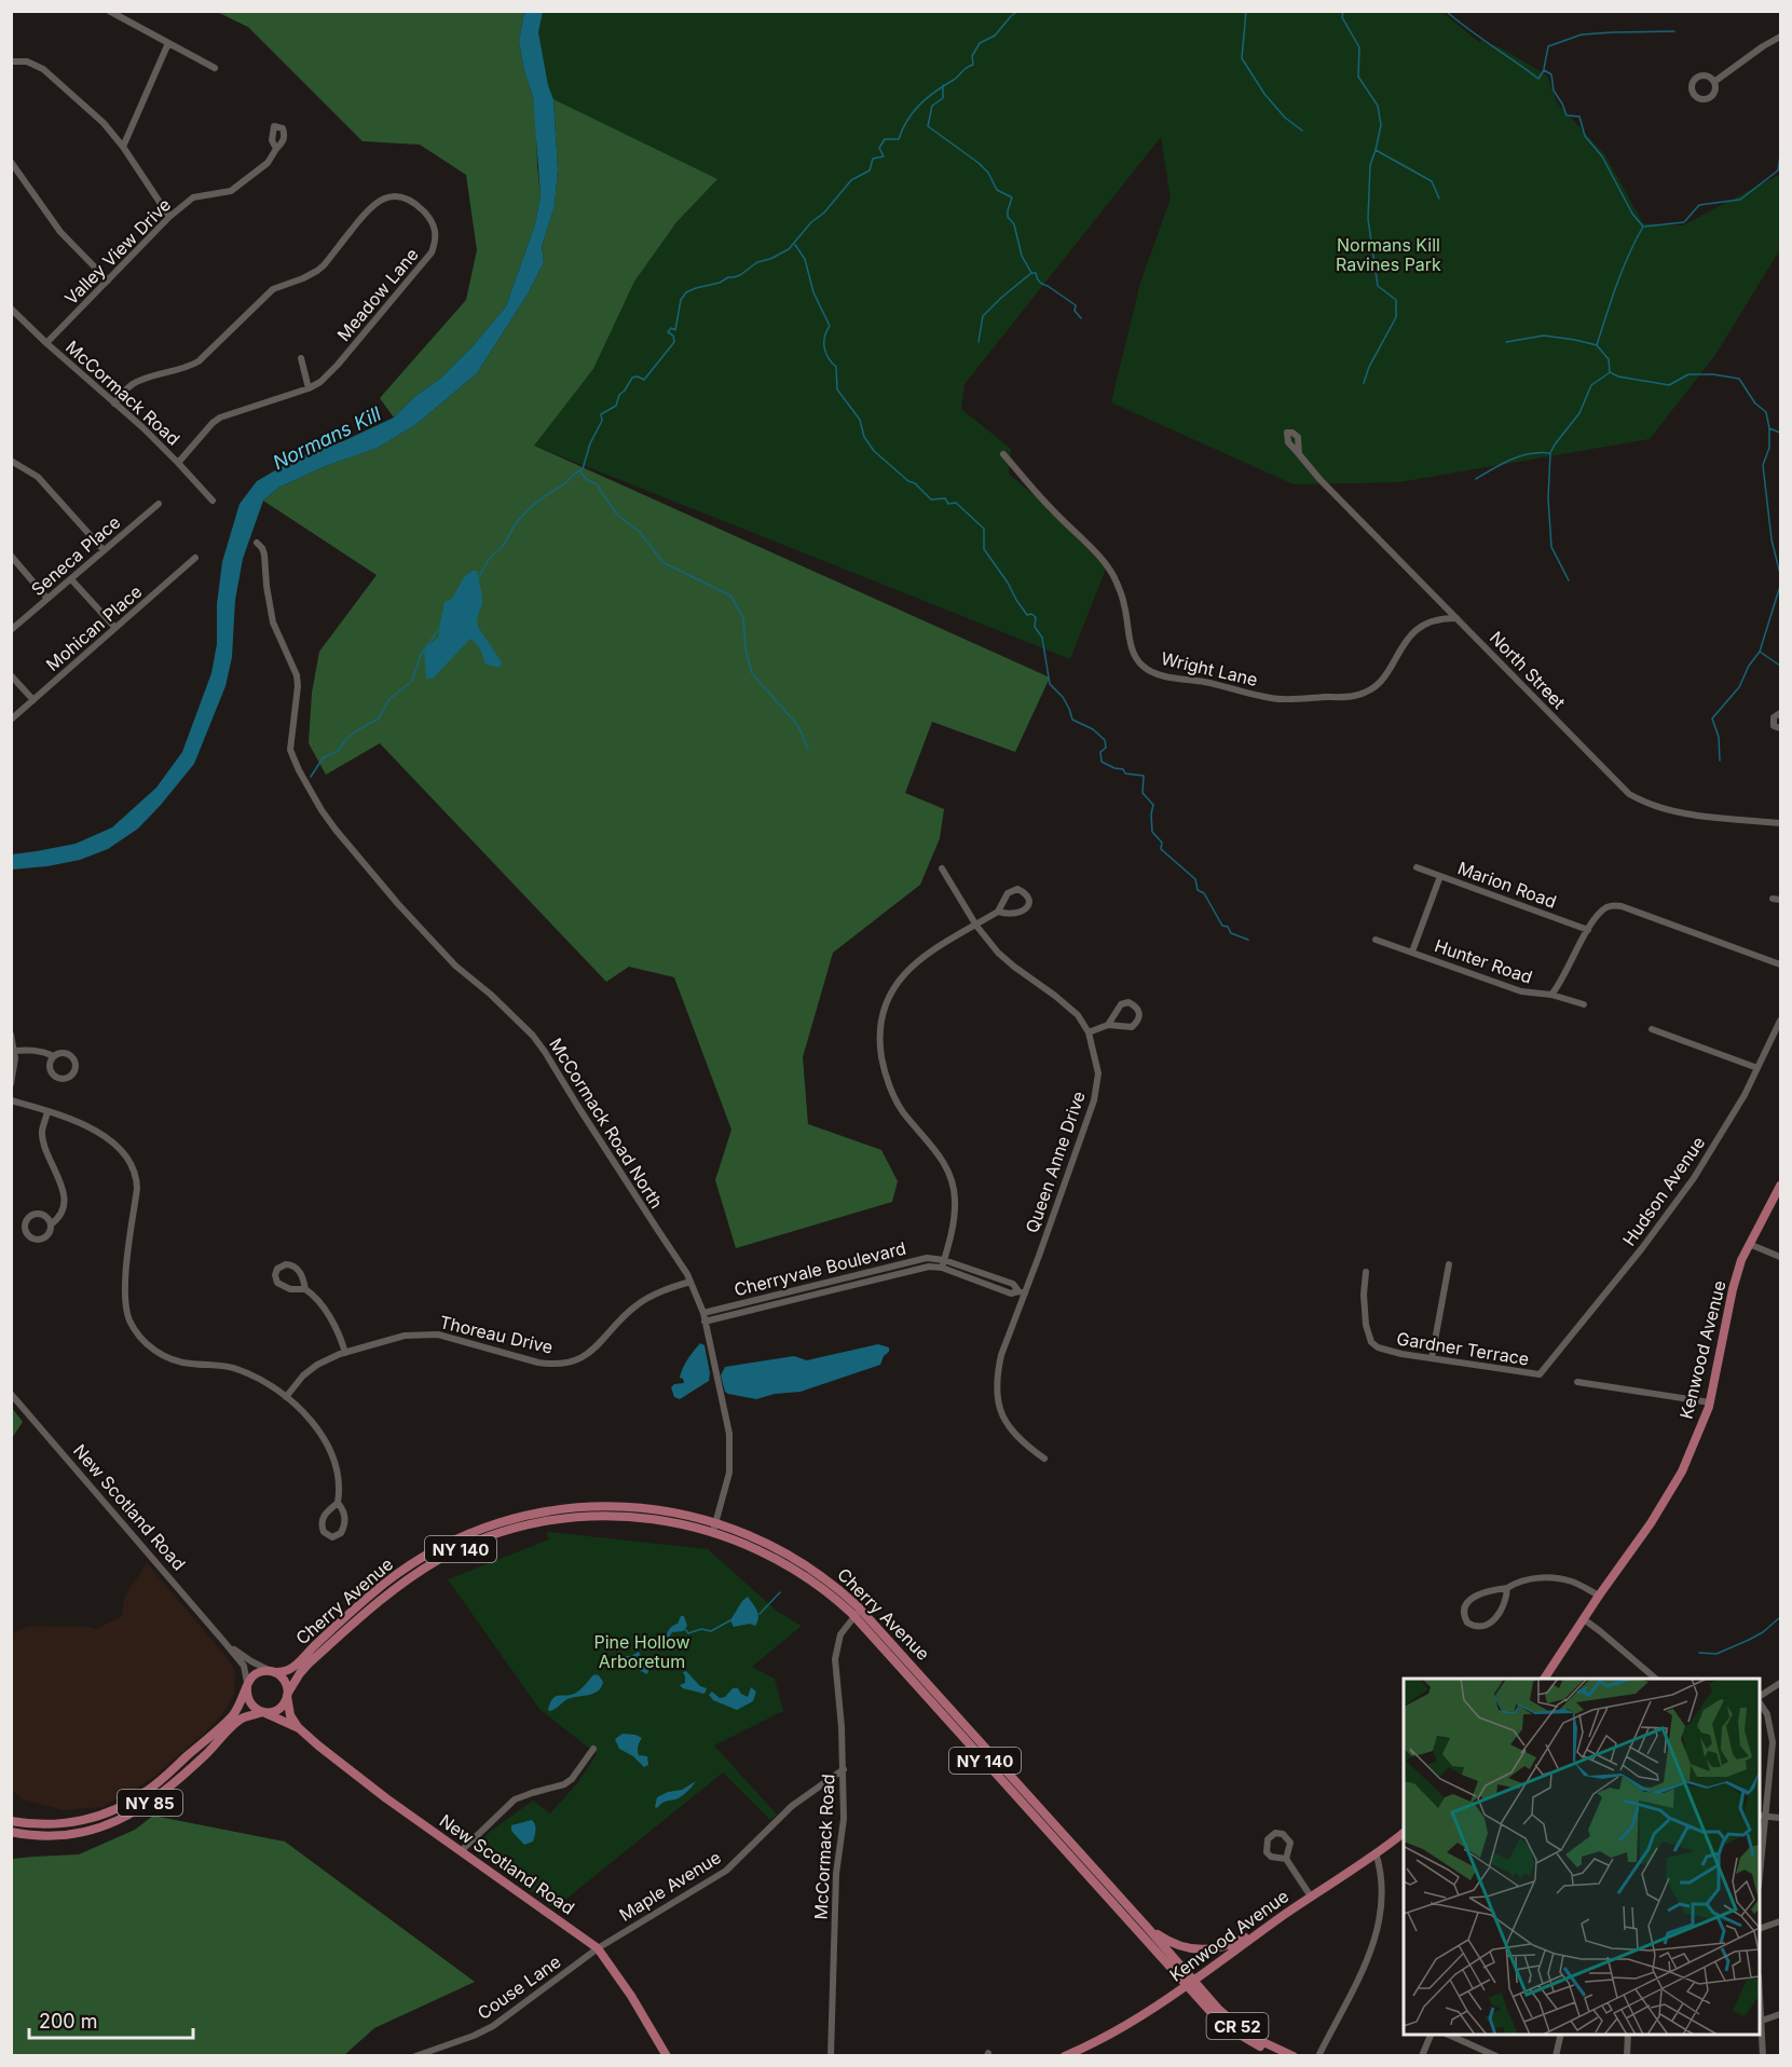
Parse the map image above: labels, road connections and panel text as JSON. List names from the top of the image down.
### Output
{
  "streets": {
    "main road": [
      "Kenwood Avenue",
      "New Scotland Road",
      "NY 140",
      "Cherry Avenue",
      "NY 85",
      "CR 52"
    ],
    "street": [
      "Valley View Drive",
      "Meadow Lane",
      "McCormack Road",
      "Seneca Place",
      "Mohican Place",
      "Wright Lane",
      "North Street",
      "Marion Road",
      "Hunter Road",
      "McCormack Road North",
      "Queen Anne Drive",
      "Hudson Avenue",
      "Cherryvale Boulevard",
      "Thoreau Drive",
      "Gardner Terrace",
      "Maple Avenue",
      "Couse Lane"
    ]
  },
  "crossings": [
    ["Valley View Drive", "McCormack Road"],
    ["Meadow Lane", "McCormack Road"],
    ["McCormack Road", "Cherry Avenue"],
    ["McCormack Road", "Maple Avenue"],
    ["Wright Lane", "North Street"],
    ["McCormack Road North", "Cherryvale Boulevard"],
    ["McCormack Road North", "Thoreau Drive"],
    ["McCormack Road North", "Cherry Avenue"],
    ["Hudson Avenue", "Gardner Terrace"],
    ["Kenwood Avenue", "NY 140"],
    ["Kenwood Avenue", "Cherry Avenue"],
    ["New Scotland Road", "Cherry Avenue"],
    ["New Scotland Road", "NY 85"],
    ["New Scotland Road", "Maple Avenue"],
    ["New Scotland Road", "Couse Lane"],
    ["NY 140", "Cherry Avenue"],
    ["Cherry Avenue", "NY 85"],
    ["Maple Avenue", "Couse Lane"]
  ],
  "water": ["Normans Kill"],
  "parks": ["Normans Kill Ravines Park", "Pine Hollow Arboretum"],
  "scale_bar": "200 m"
}
